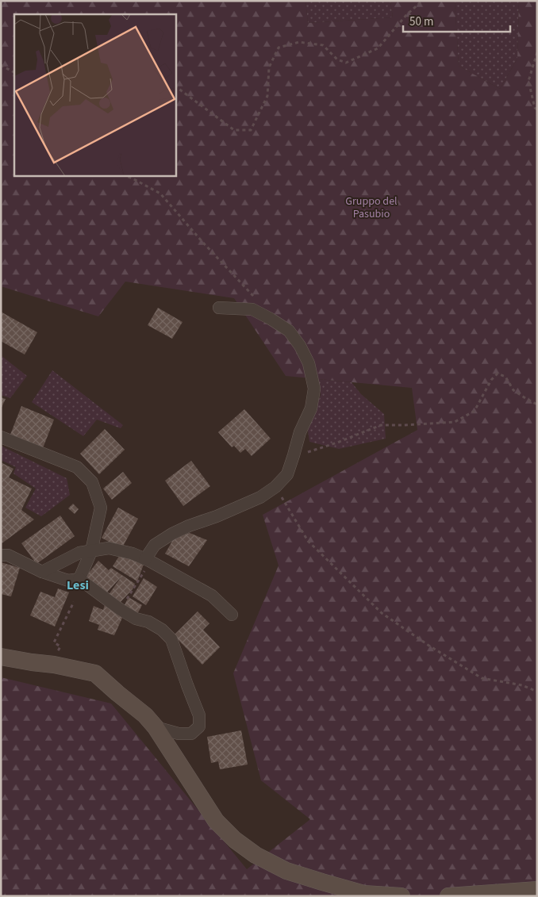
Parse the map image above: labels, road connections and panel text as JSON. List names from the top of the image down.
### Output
{
  "districts": ["Lesi"],
  "parks": ["Gruppo del Pasubio"],
  "scale_bar": "50 m"
}
